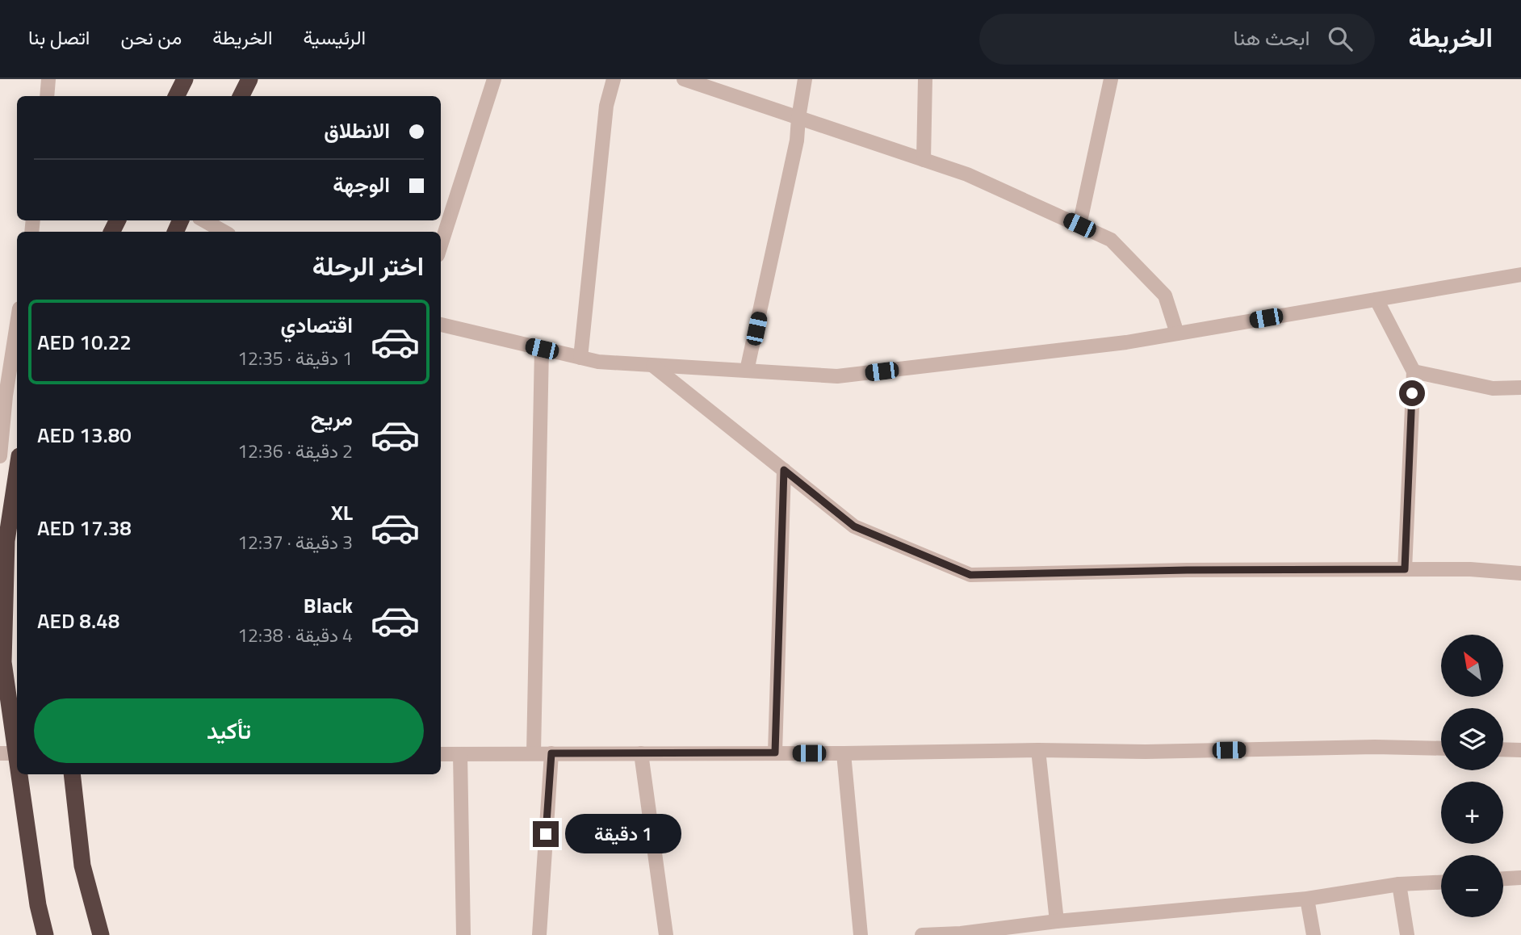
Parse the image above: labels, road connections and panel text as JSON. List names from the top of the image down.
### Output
{
  "north": "top left",
  "page": {
    "header": "الخريطة",
    "search": "ابحث هنا",
    "nav": [
      "الرئيسية",
      "الخريطة",
      "من نحن",
      "اتصل بنا"
    ],
    "banner": ["الانطلاق", "الوجهة"],
    "heading": "اختر الرحلة",
    "list": [
      {
        "name": "اقتصادي",
        "note": "1 دقيقة · 12:35",
        "value": "AED 10.22"
      },
      {
        "name": "مريح",
        "note": "2 دقيقة · 12:36",
        "value": "AED 13.80"
      },
      {
        "name": "XL",
        "note": "3 دقيقة · 12:37",
        "value": "AED 17.38"
      },
      {
        "name": "Black",
        "note": "4 دقيقة · 12:38",
        "value": "AED 8.48"
      }
    ],
    "map_buttons": ["+", "−"],
    "buttons": "تأكيد",
    "bubble": "1 دقيقة"
  }
}
